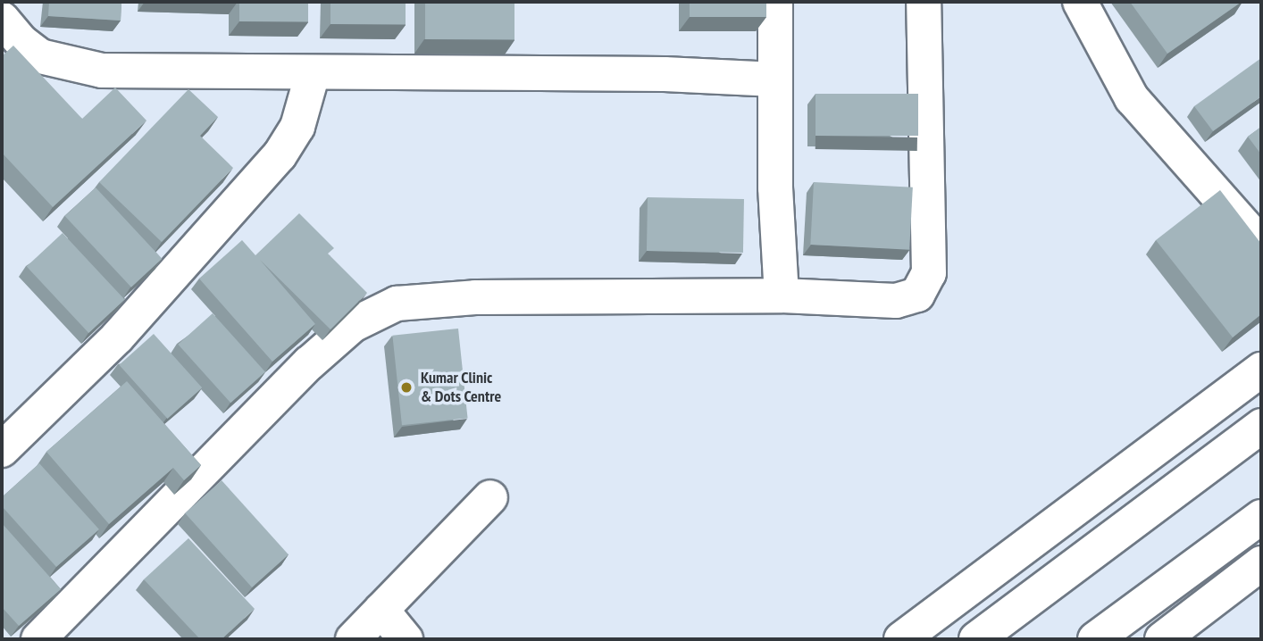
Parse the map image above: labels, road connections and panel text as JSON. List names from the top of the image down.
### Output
{
  "places": ["Kumar Clinic & Dots Centre"]
}
